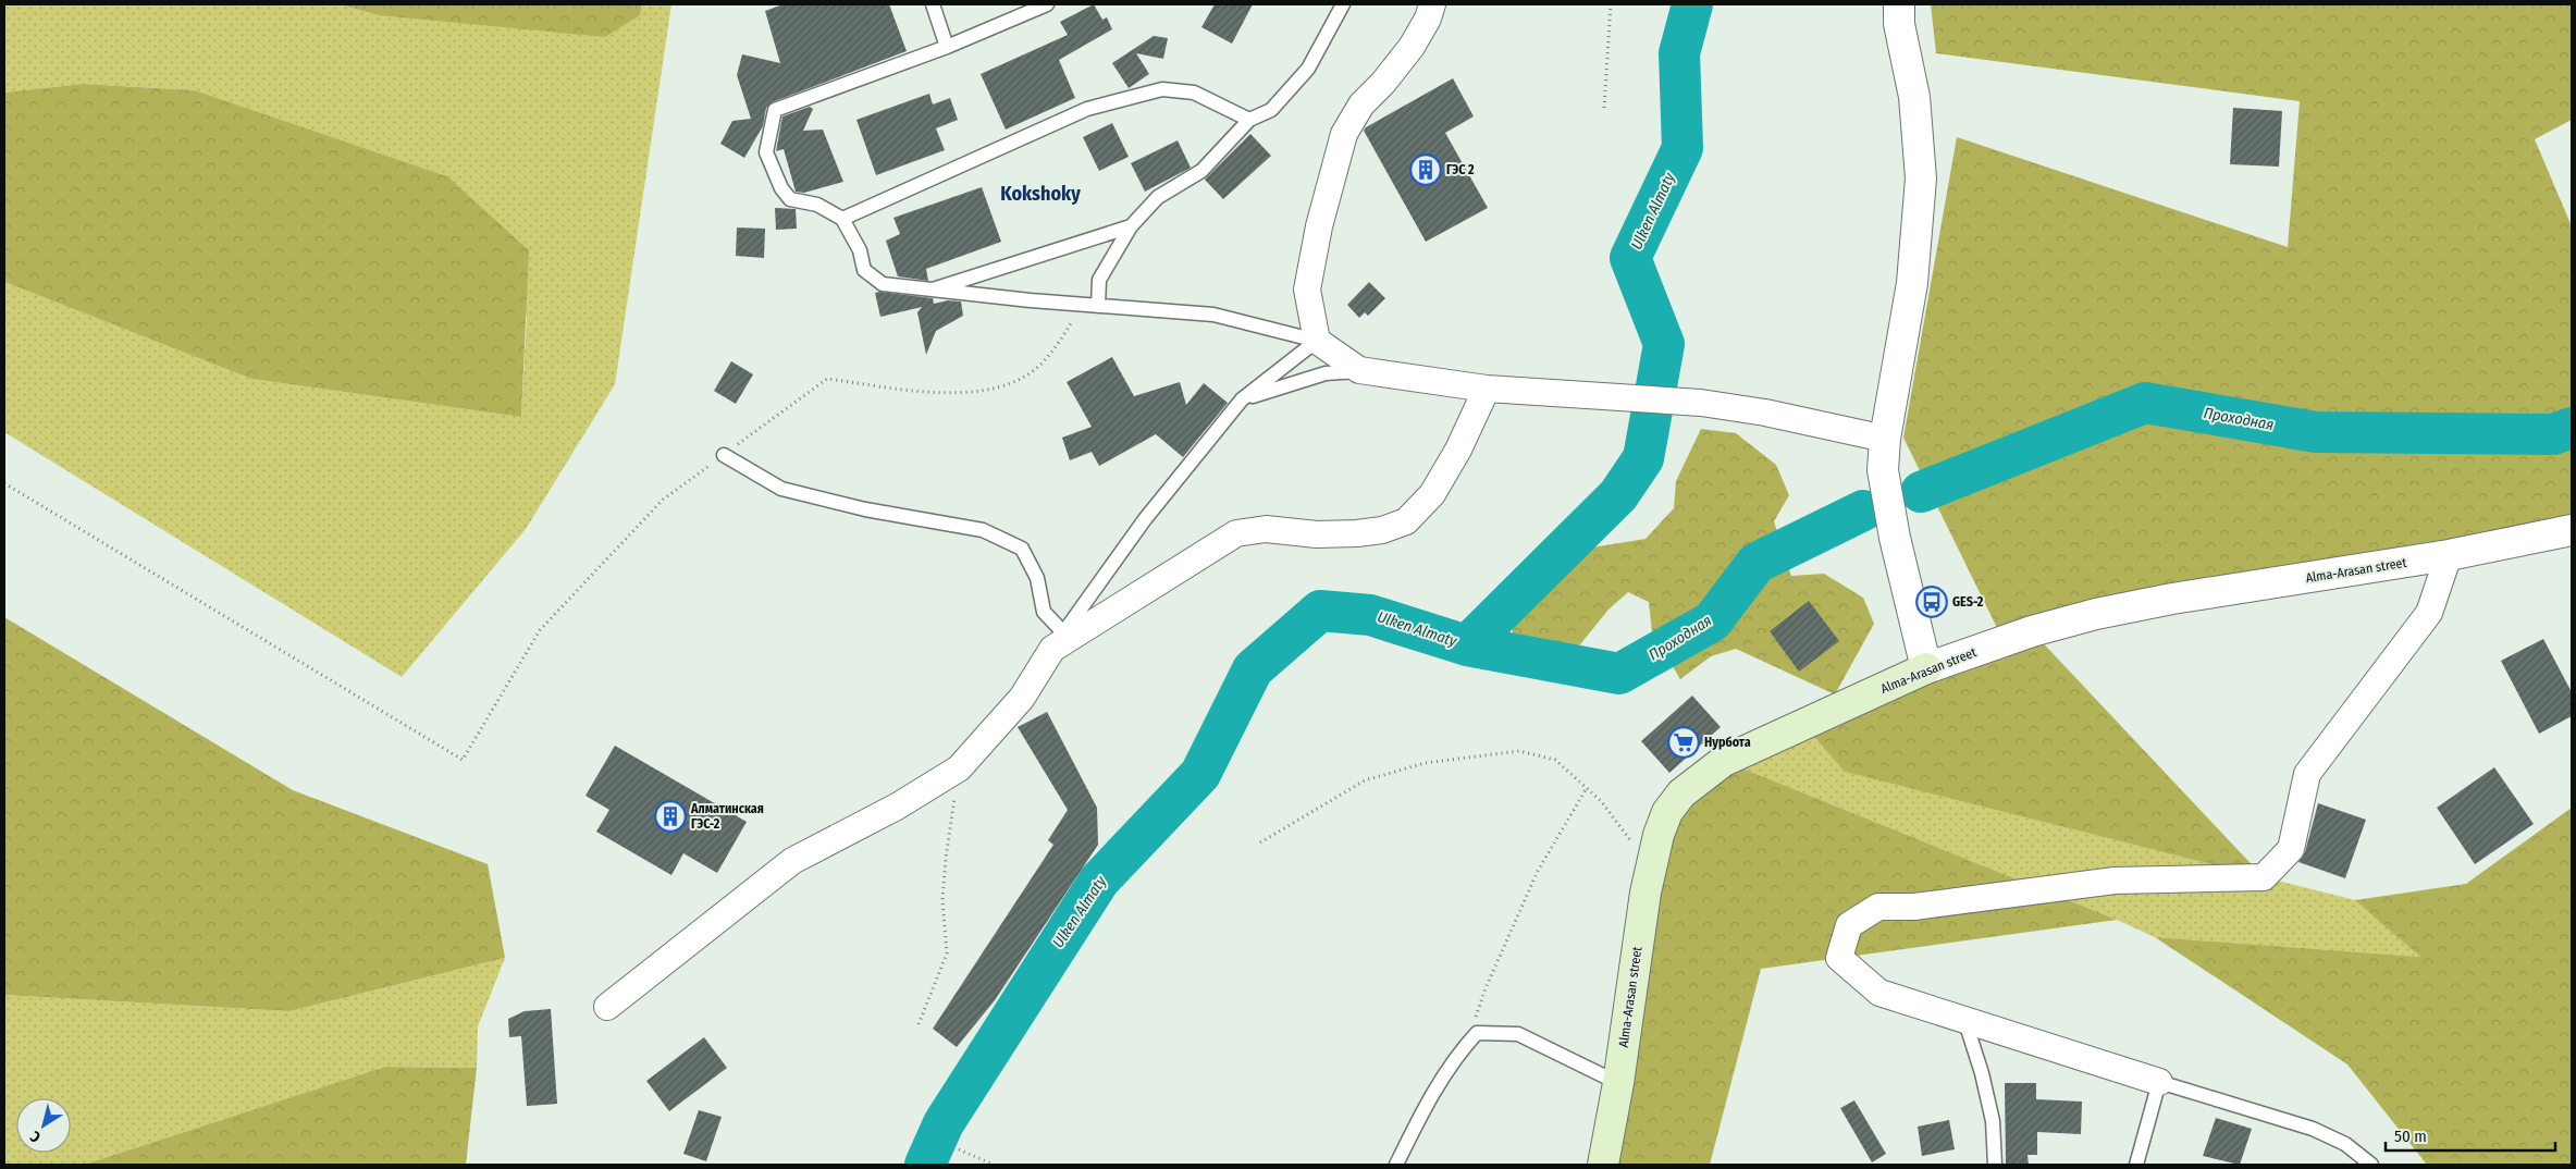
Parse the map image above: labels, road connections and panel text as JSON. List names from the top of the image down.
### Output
{
  "streets": {
    "main road": ["Alma-Arasan street"]
  },
  "districts": ["Kokshoky"],
  "water": ["Ulken Almaty", "Проходная"],
  "places": {
    "building": ["ГЭС 2", "Алматинская ГЭС-2"],
    "bus stop": ["GES-2"],
    "supermarket": ["Нурбота"]
  },
  "scale_bar": "50 m",
  "north": "bottom left"
}
